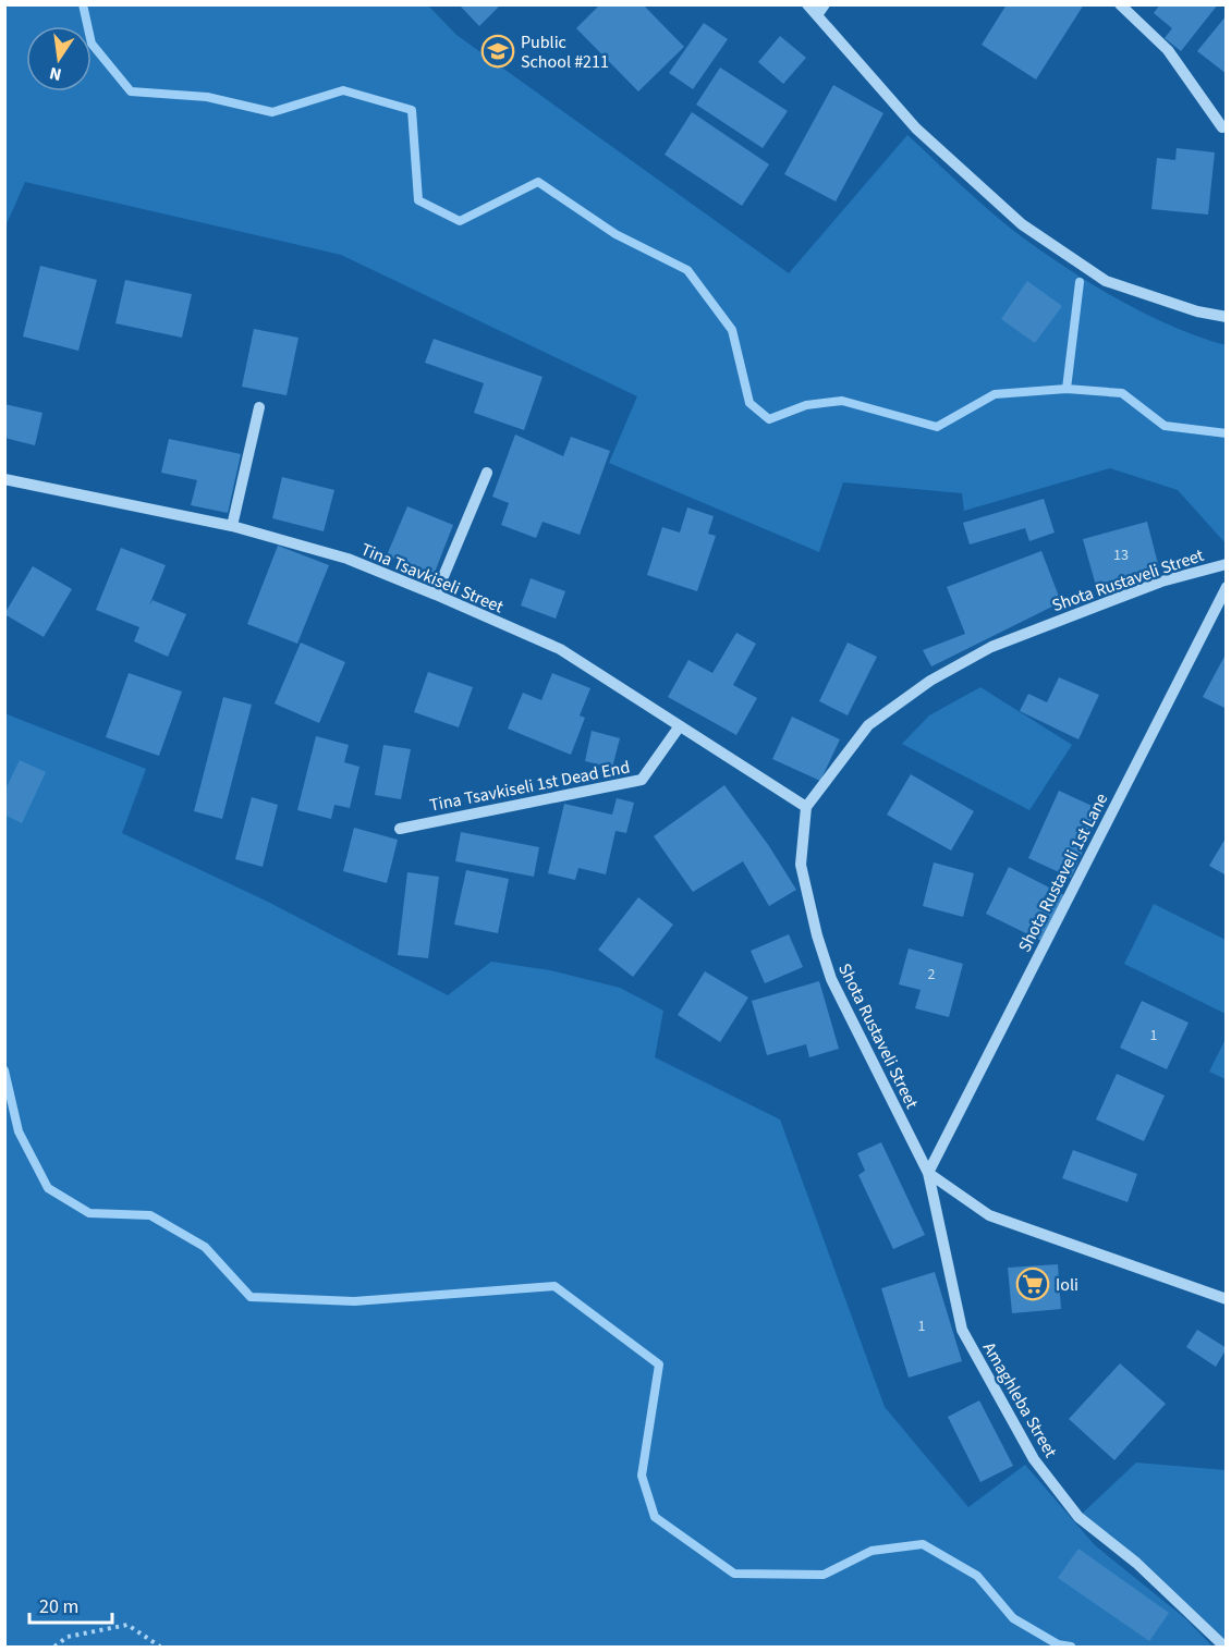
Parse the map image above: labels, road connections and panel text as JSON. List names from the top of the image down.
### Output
{
  "streets": {
    "street": [
      "Tina Tsavkiseli Street",
      "Shota Rustaveli Street",
      "Tina Tsavkiseli 1st Dead End",
      "Shota Rustaveli 1st Lane",
      "Amaghleba Street"
    ]
  },
  "crossings": [
    ["Tina Tsavkiseli Street", "Shota Rustaveli Street"],
    ["Tina Tsavkiseli Street", "Tina Tsavkiseli 1st Dead End"],
    ["Shota Rustaveli Street", "Shota Rustaveli 1st Lane"],
    ["Shota Rustaveli Street", "Amaghleba Street"],
    ["Shota Rustaveli 1st Lane", "Amaghleba Street"]
  ],
  "places": {
    "school or university": ["Public School #211"],
    "supermarket": ["Ioli"]
  },
  "house_numbers": [
    "13",
    "2",
    "1",
    "1"
  ],
  "scale_bar": "20 m",
  "north": "bottom"
}
